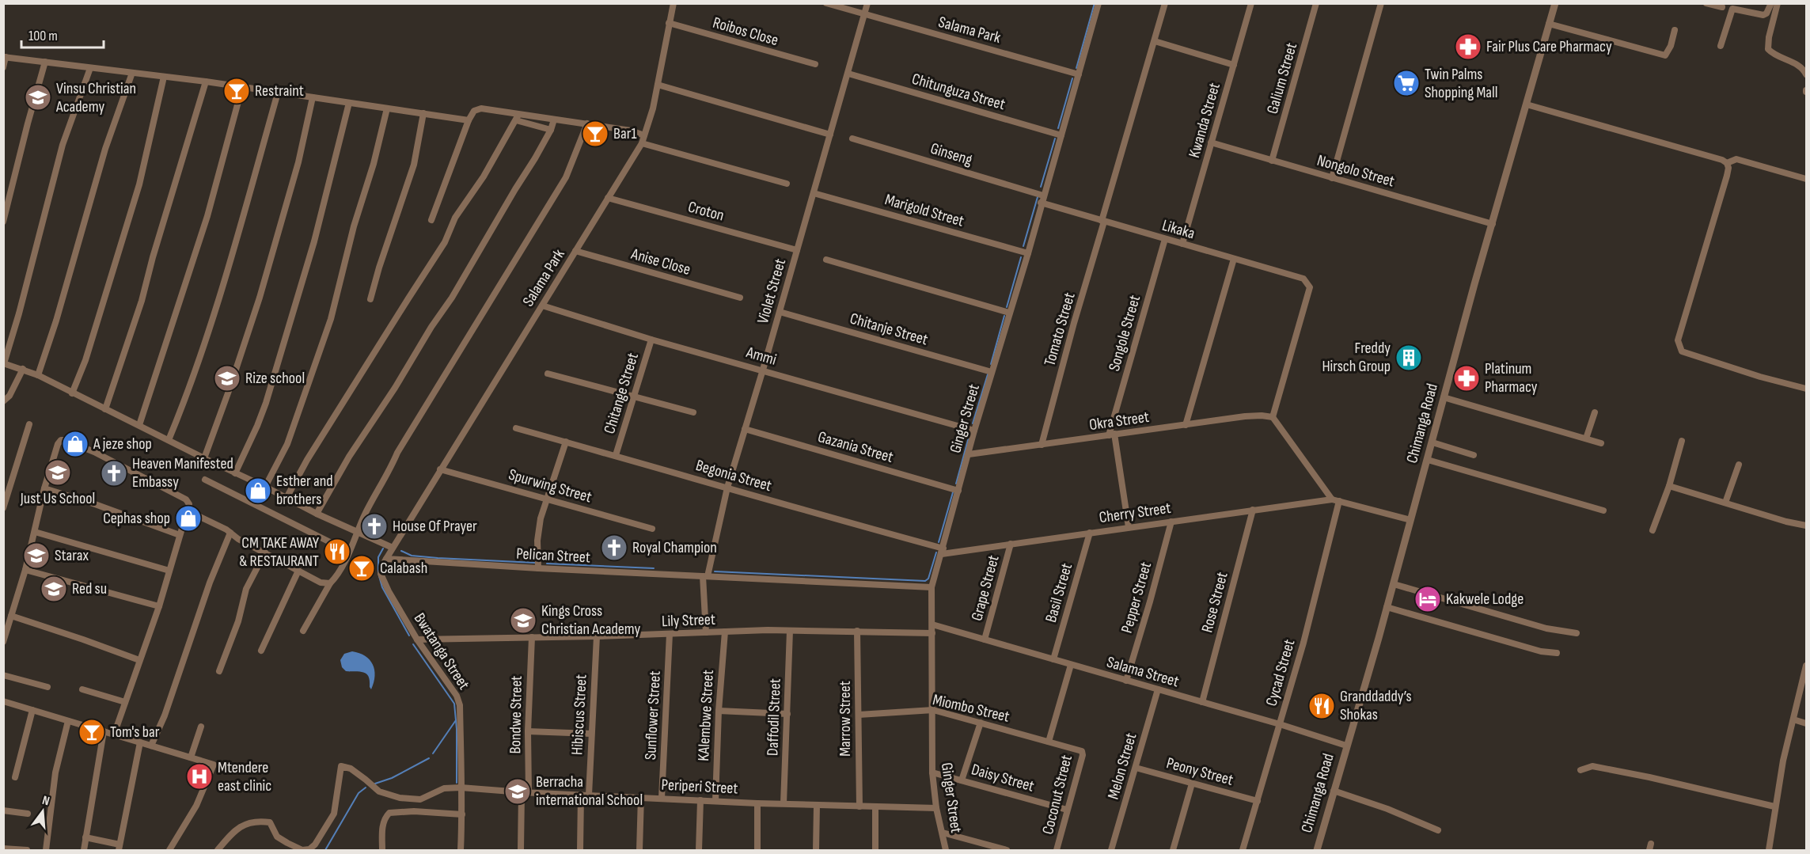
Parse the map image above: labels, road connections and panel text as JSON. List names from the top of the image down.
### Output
{
  "streets": {
    "street": [
      "Salama Park",
      "Roibos Close",
      "Galium Street",
      "Chitunguza Street",
      "Kwanda Street",
      "Ginseng",
      "Nongolo Street",
      "Marigold Street",
      "Croton",
      "Likaka",
      "Anise Close",
      "Violet Street",
      "Chitanje Street",
      "Tomato Street",
      "Songole Street",
      "Ammi",
      "Chitange Street",
      "Ginger Street",
      "Okra Street",
      "Chimanga Road",
      "Gazania Street",
      "Begonia Street",
      "Spurwing Street",
      "Cherry Street",
      "Pelican Street",
      "Grape Street",
      "Basil Street",
      "Pepper Street",
      "Rose Street",
      "Lily Street",
      "Bwatanga Street",
      "Salama Street",
      "Cycad Street",
      "Miombo Street",
      "Bondwe Street",
      "Hibiscus Street",
      "Sunflower Street",
      "KAlembwe Street",
      "Daffodil Street",
      "Marrow Street",
      "Melon Street",
      "Peony Street",
      "Daisy Street",
      "Periperi Street",
      "Coconut Street"
    ]
  },
  "crossings": [
    ["Salama Park", "Roibos Close"],
    ["Salama Park", "Croton"],
    ["Salama Park", "Anise Close"],
    ["Salama Park", "Violet Street"],
    ["Salama Park", "Ammi"],
    ["Salama Park", "Ginger Street"],
    ["Salama Park", "Spurwing Street"],
    ["Galium Street", "Nongolo Street"],
    ["Chitunguza Street", "Violet Street"],
    ["Chitunguza Street", "Ginger Street"],
    ["Kwanda Street", "Nongolo Street"],
    ["Kwanda Street", "Likaka"],
    ["Ginseng", "Ginger Street"],
    ["Nongolo Street", "Chimanga Road"],
    ["Marigold Street", "Violet Street"],
    ["Marigold Street", "Ginger Street"],
    ["Croton", "Violet Street"],
    ["Likaka", "Tomato Street"],
    ["Likaka", "Songole Street"],
    ["Likaka", "Ginger Street"],
    ["Likaka", "Okra Street"],
    ["Violet Street", "Chitanje Street"],
    ["Violet Street", "Ammi"],
    ["Violet Street", "Gazania Street"],
    ["Violet Street", "Begonia Street"],
    ["Violet Street", "Pelican Street"],
    ["Violet Street", "Lily Street"],
    ["Chitanje Street", "Ginger Street"],
    ["Tomato Street", "Okra Street"],
    ["Songole Street", "Okra Street"],
    ["Ammi", "Chitange Street"],
    ["Ammi", "Ginger Street"],
    ["Chitange Street", "Begonia Street"],
    ["Ginger Street", "Okra Street"],
    ["Ginger Street", "Gazania Street"],
    ["Ginger Street", "Begonia Street"],
    ["Ginger Street", "Cherry Street"],
    ["Ginger Street", "Pelican Street"],
    ["Ginger Street", "Lily Street"],
    ["Ginger Street", "Salama Street"],
    ["Ginger Street", "Miombo Street"],
    ["Ginger Street", "Daisy Street"],
    ["Ginger Street", "Periperi Street"],
    ["Chimanga Road", "Cherry Street"],
    ["Chimanga Road", "Salama Street"],
    ["Begonia Street", "Cherry Street"],
    ["Cherry Street", "Grape Street"],
    ["Cherry Street", "Basil Street"],
    ["Cherry Street", "Pepper Street"],
    ["Cherry Street", "Rose Street"],
    ["Cherry Street", "Cycad Street"],
    ["Pelican Street", "Bwatanga Street"],
    ["Grape Street", "Salama Street"],
    ["Basil Street", "Salama Street"],
    ["Pepper Street", "Salama Street"],
    ["Rose Street", "Salama Street"],
    ["Lily Street", "Bwatanga Street"],
    ["Lily Street", "Bondwe Street"],
    ["Lily Street", "Hibiscus Street"],
    ["Lily Street", "Sunflower Street"],
    ["Lily Street", "KAlembwe Street"],
    ["Lily Street", "Daffodil Street"],
    ["Lily Street", "Marrow Street"],
    ["Bwatanga Street", "Periperi Street"],
    ["Salama Street", "Cycad Street"],
    ["Salama Street", "Melon Street"],
    ["Cycad Street", "Peony Street"],
    ["Miombo Street", "Marrow Street"],
    ["Miombo Street", "Coconut Street"],
    ["Bondwe Street", "Periperi Street"],
    ["Hibiscus Street", "Periperi Street"],
    ["Sunflower Street", "Periperi Street"],
    ["KAlembwe Street", "Periperi Street"],
    ["Daffodil Street", "Periperi Street"],
    ["Marrow Street", "Periperi Street"],
    ["Melon Street", "Peony Street"],
    ["Daisy Street", "Coconut Street"]
  ],
  "places": {
    "pharmacy": ["Fair Plus Care Pharmacy", "Platinum Pharmacy"],
    "supermarket": ["Twin Palms Shopping Mall"],
    "bar": [
      "Restraint",
      "Bar1",
      "Calabash",
      "Tom's bar"
    ],
    "school or university": [
      "Vinsu Christian Academy",
      "Rize school",
      "Just Us School",
      "Starax",
      "Red su",
      "Kings Cross Christian Academy",
      "Berracha international School"
    ],
    "building": ["Freddy Hirsch Group"],
    "shop": ["A jeze shop", "Esther and brothers", "Cephas shop"],
    "church": ["Heaven Manifested Embassy", "House Of Prayer", "Royal Champion"],
    "restaurant": ["CM TAKE AWAY & RESTAURANT", "Granddaddy’s Shokas"],
    "hotel": ["Kakwele Lodge"],
    "hospital": ["Mtendere east clinic"]
  },
  "scale_bar": "100 m",
  "north": "top"
}
